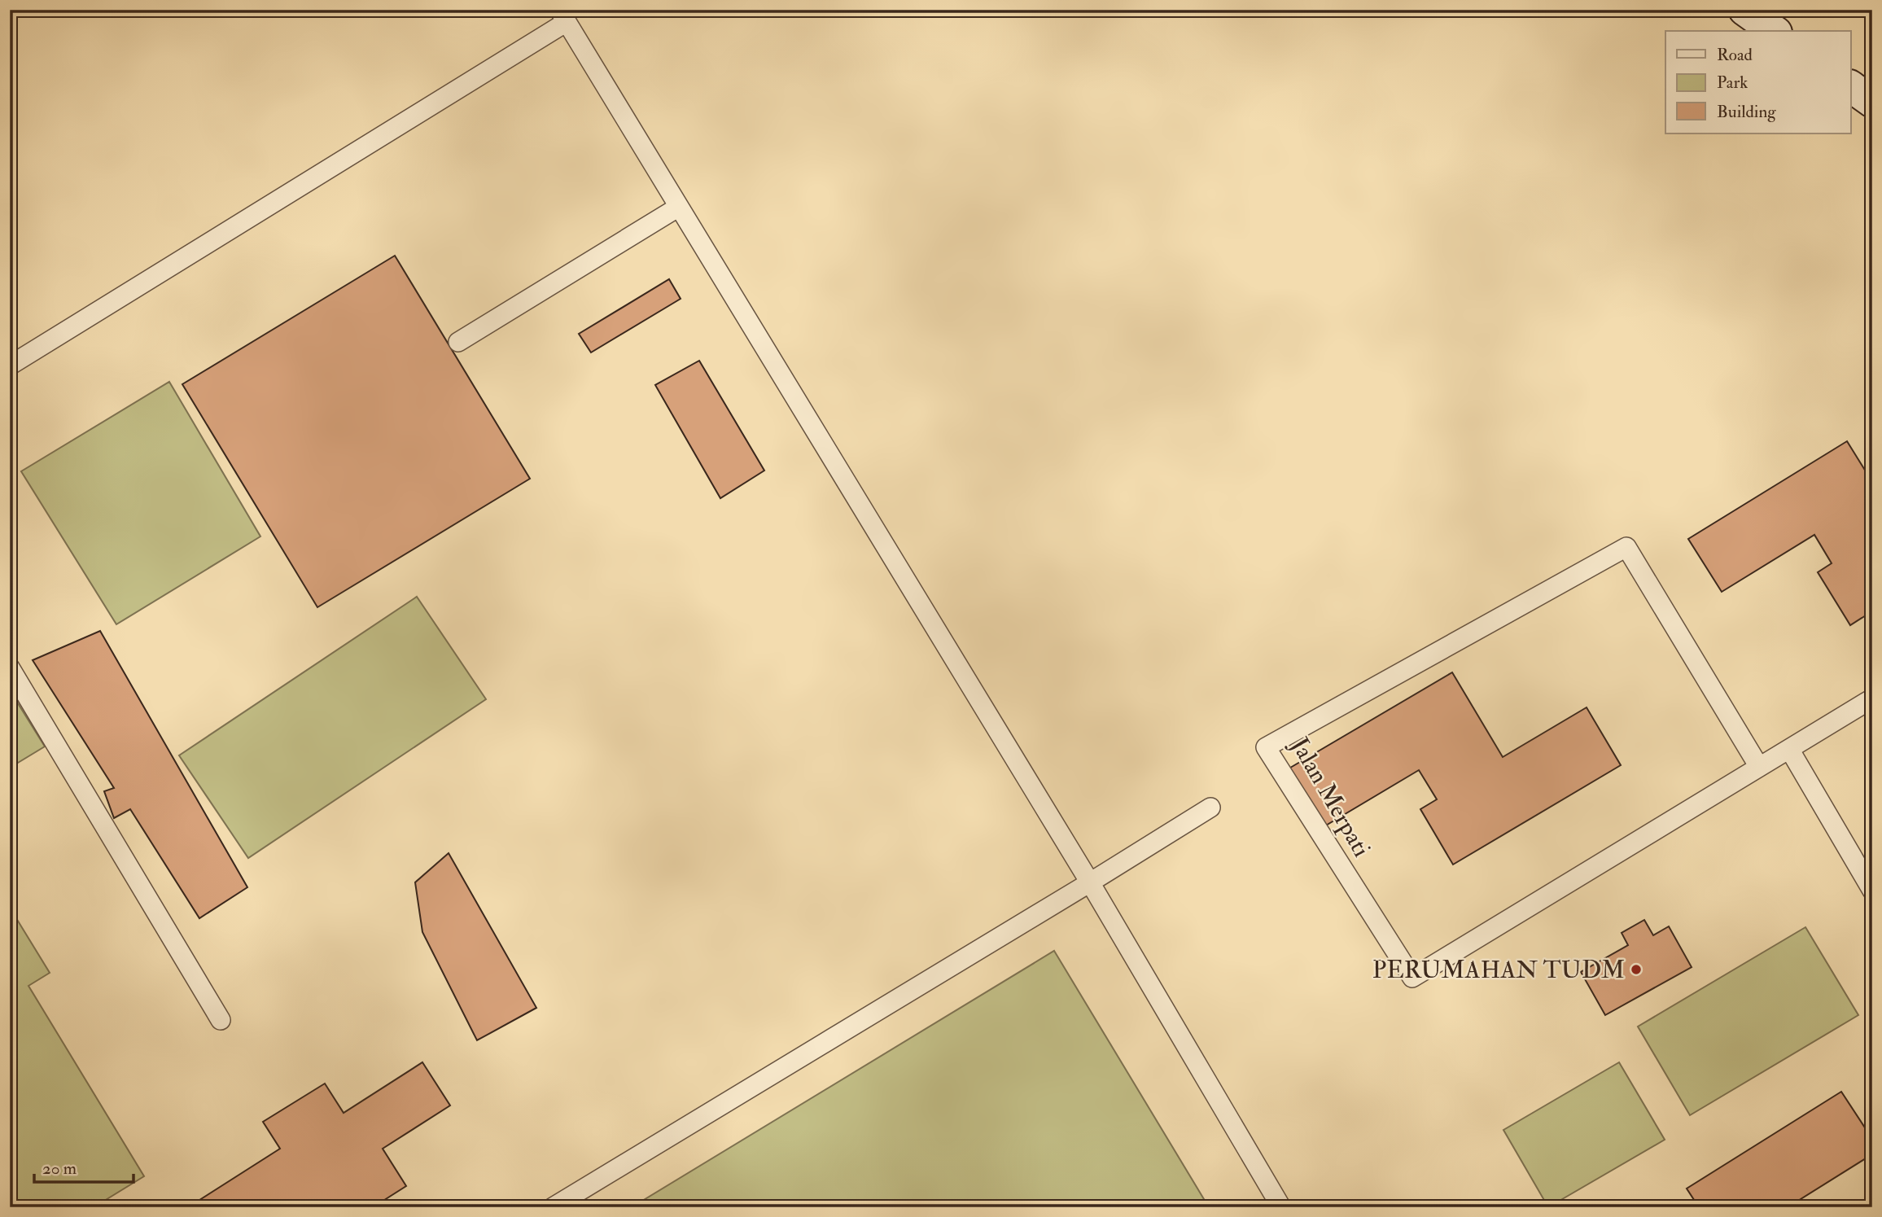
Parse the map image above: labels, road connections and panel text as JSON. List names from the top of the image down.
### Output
{
  "streets": {
    "lane": ["Jalan Merpati"]
  },
  "places": ["PERUMAHAN TUDM"],
  "legend": ["Road", "Park", "Building"],
  "scale_bar": "20 m"
}
